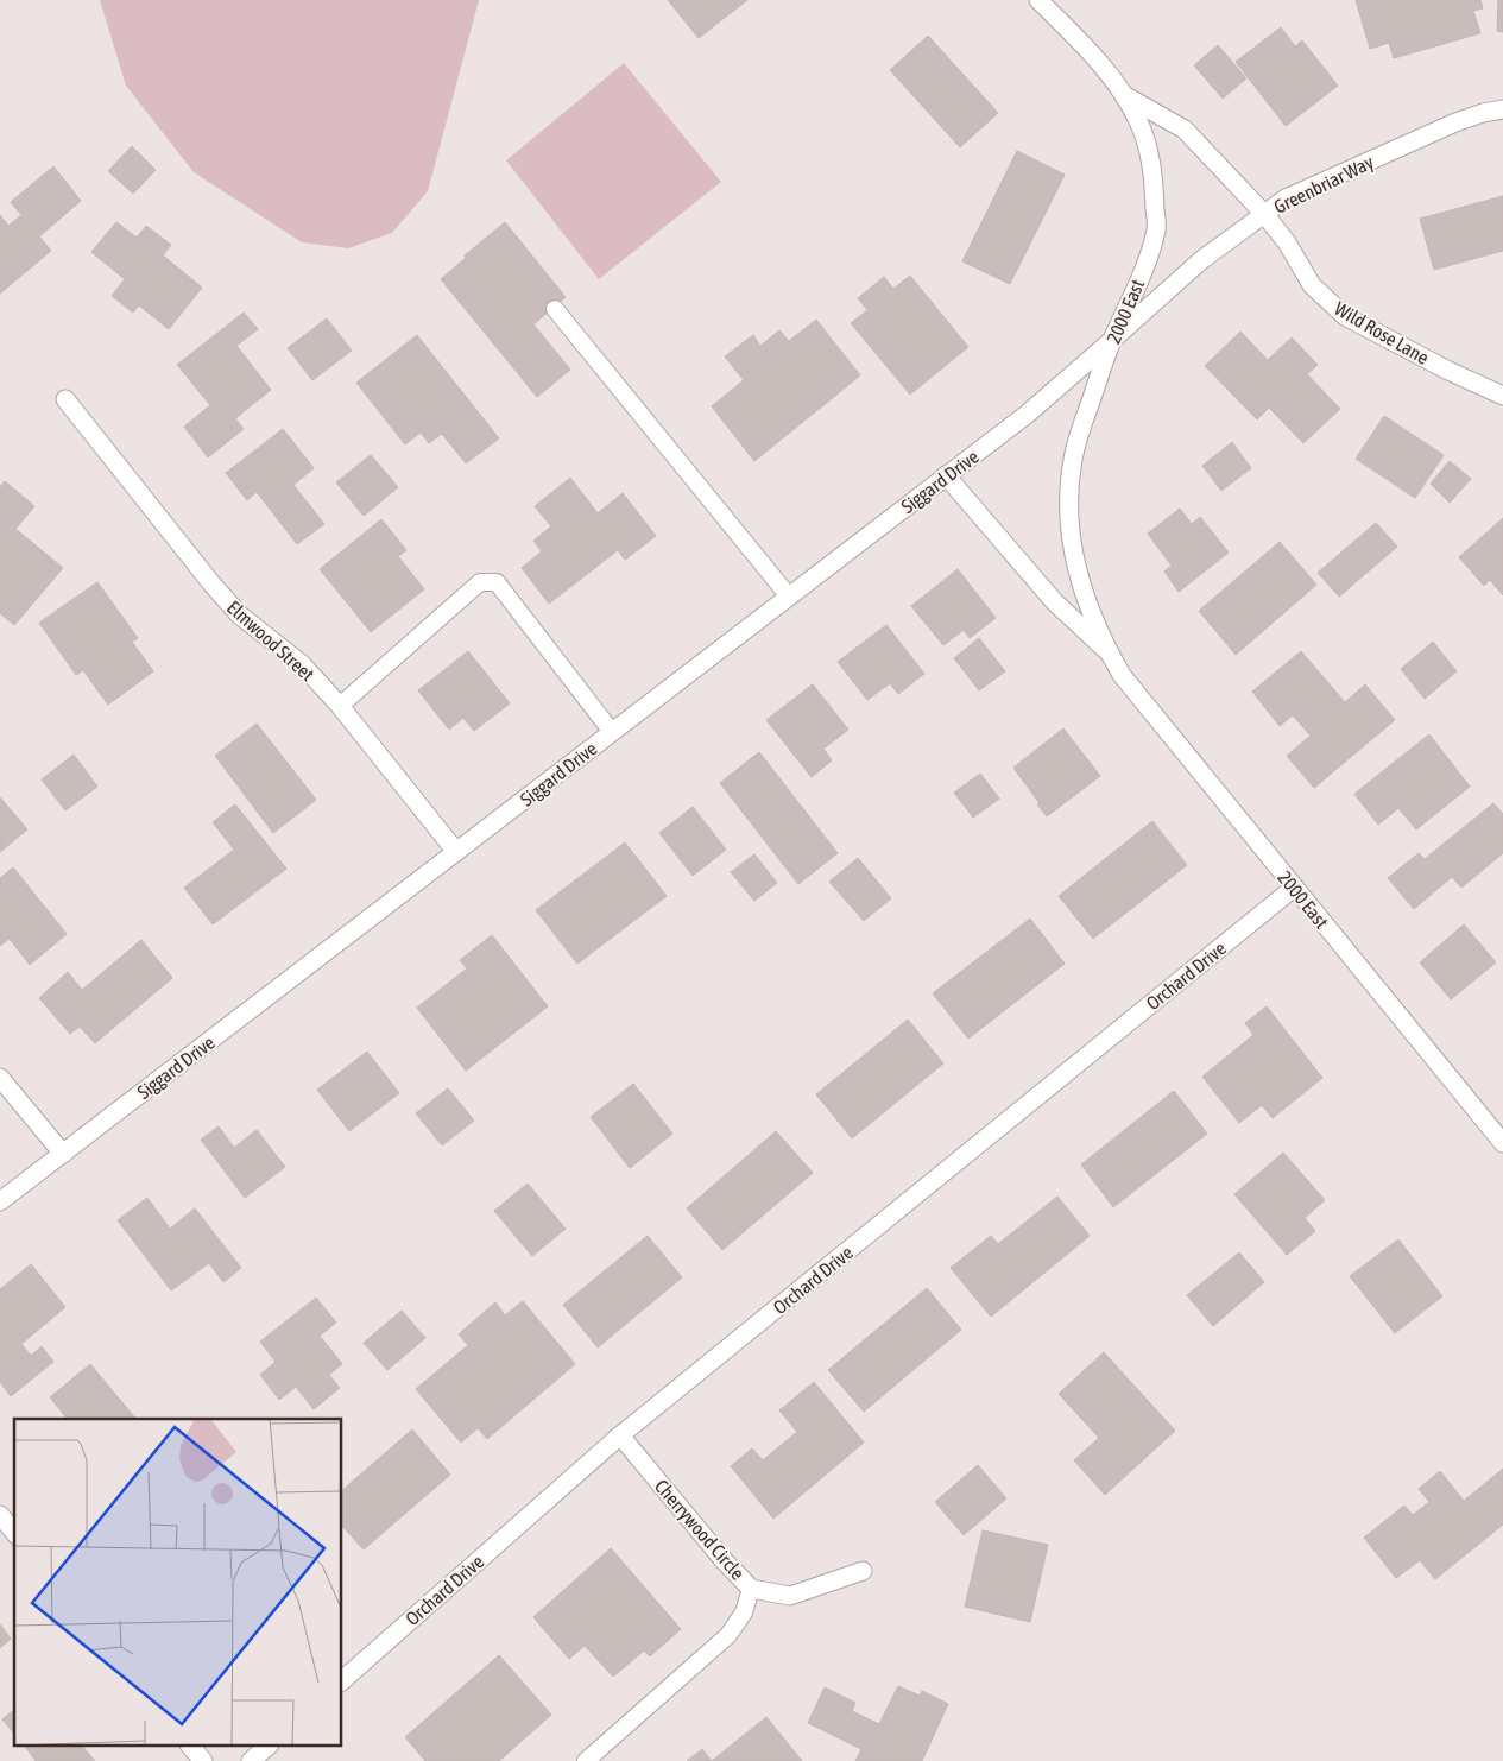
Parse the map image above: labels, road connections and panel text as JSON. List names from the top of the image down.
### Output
{
  "streets": {
    "street": [
      "Greenbriar Way",
      "2000 East",
      "Wild Rose Lane",
      "Siggard Drive",
      "Elmwood Street",
      "Orchard Drive",
      "Cherrywood Circle"
    ]
  },
  "crossings": [
    ["Greenbriar Way", "2000 East"],
    ["Greenbriar Way", "Wild Rose Lane"],
    ["Greenbriar Way", "Siggard Drive"],
    ["2000 East", "Wild Rose Lane"],
    ["2000 East", "Siggard Drive"],
    ["2000 East", "Orchard Drive"],
    ["Siggard Drive", "Elmwood Street"],
    ["Orchard Drive", "Cherrywood Circle"]
  ]
}
